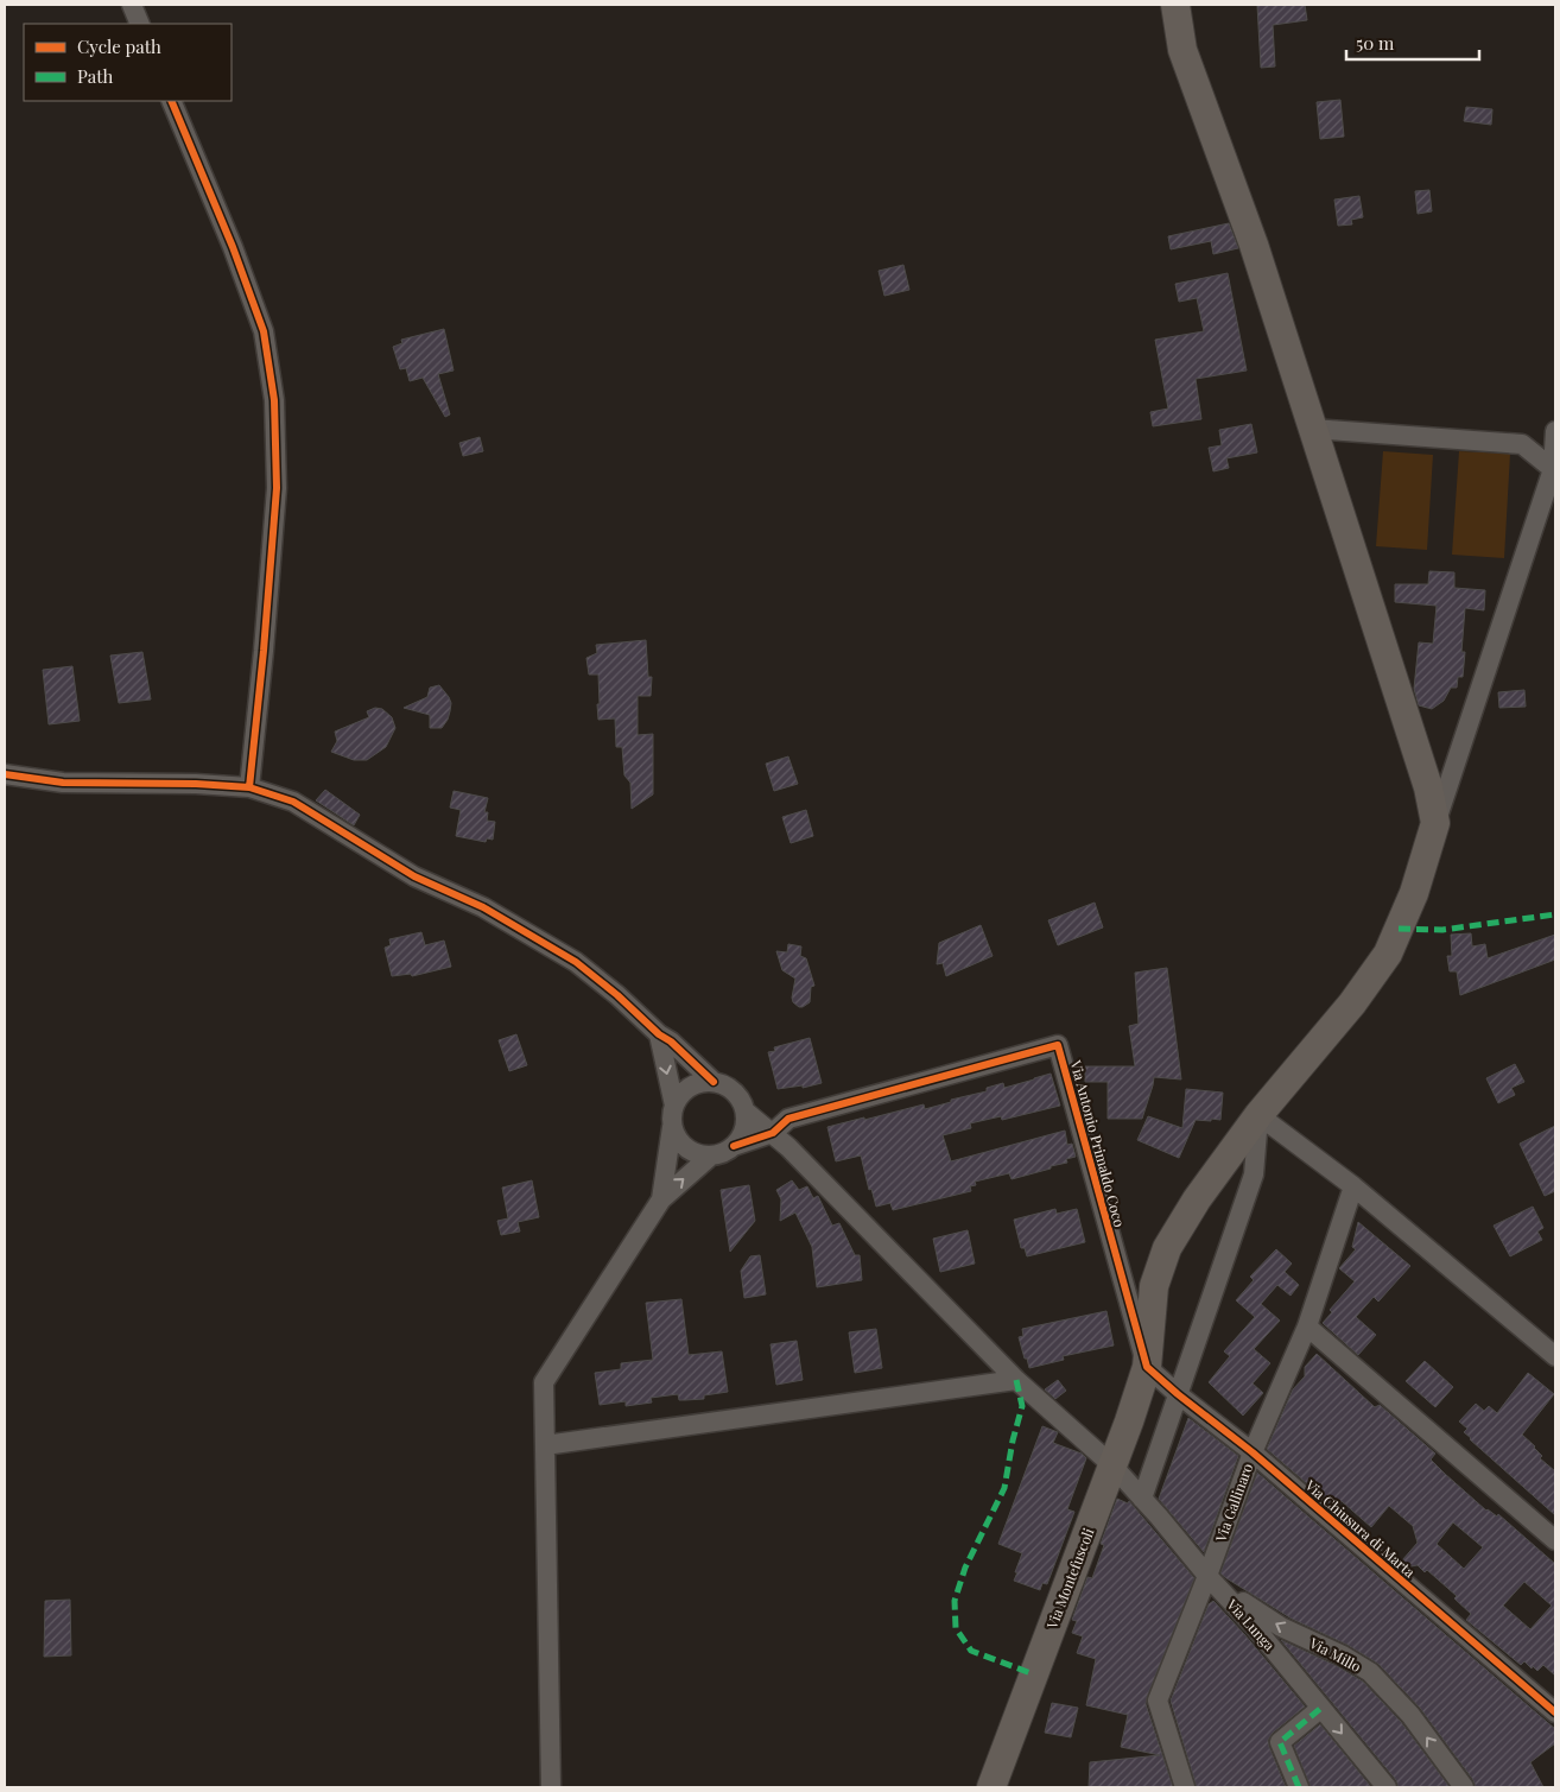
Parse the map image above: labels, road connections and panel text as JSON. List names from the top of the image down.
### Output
{
  "streets": {
    "main road": ["Via Montefuscoli"],
    "street": [
      "Via Antonio Primaldo Coco",
      "Via Gallinaro",
      "Via Chiusura di Marta",
      "Via Lunga",
      "Via Millo"
    ]
  },
  "crossings": [
    ["Via Antonio Primaldo Coco", "Via Chiusura di Marta"],
    ["Via Antonio Primaldo Coco", "Via Montefuscoli"],
    ["Via Antonio Primaldo Coco", "Via Lunga"],
    ["Via Gallinaro", "Via Chiusura di Marta"],
    ["Via Gallinaro", "Via Lunga"],
    ["Via Gallinaro", "Via Millo"],
    ["Via Chiusura di Marta", "Via Montefuscoli"],
    ["Via Montefuscoli", "Via Lunga"],
    ["Via Lunga", "Via Millo"]
  ],
  "one_way": ["Via Millo"],
  "legend": ["Cycle path", "Path"],
  "scale_bar": "50 m"
}
